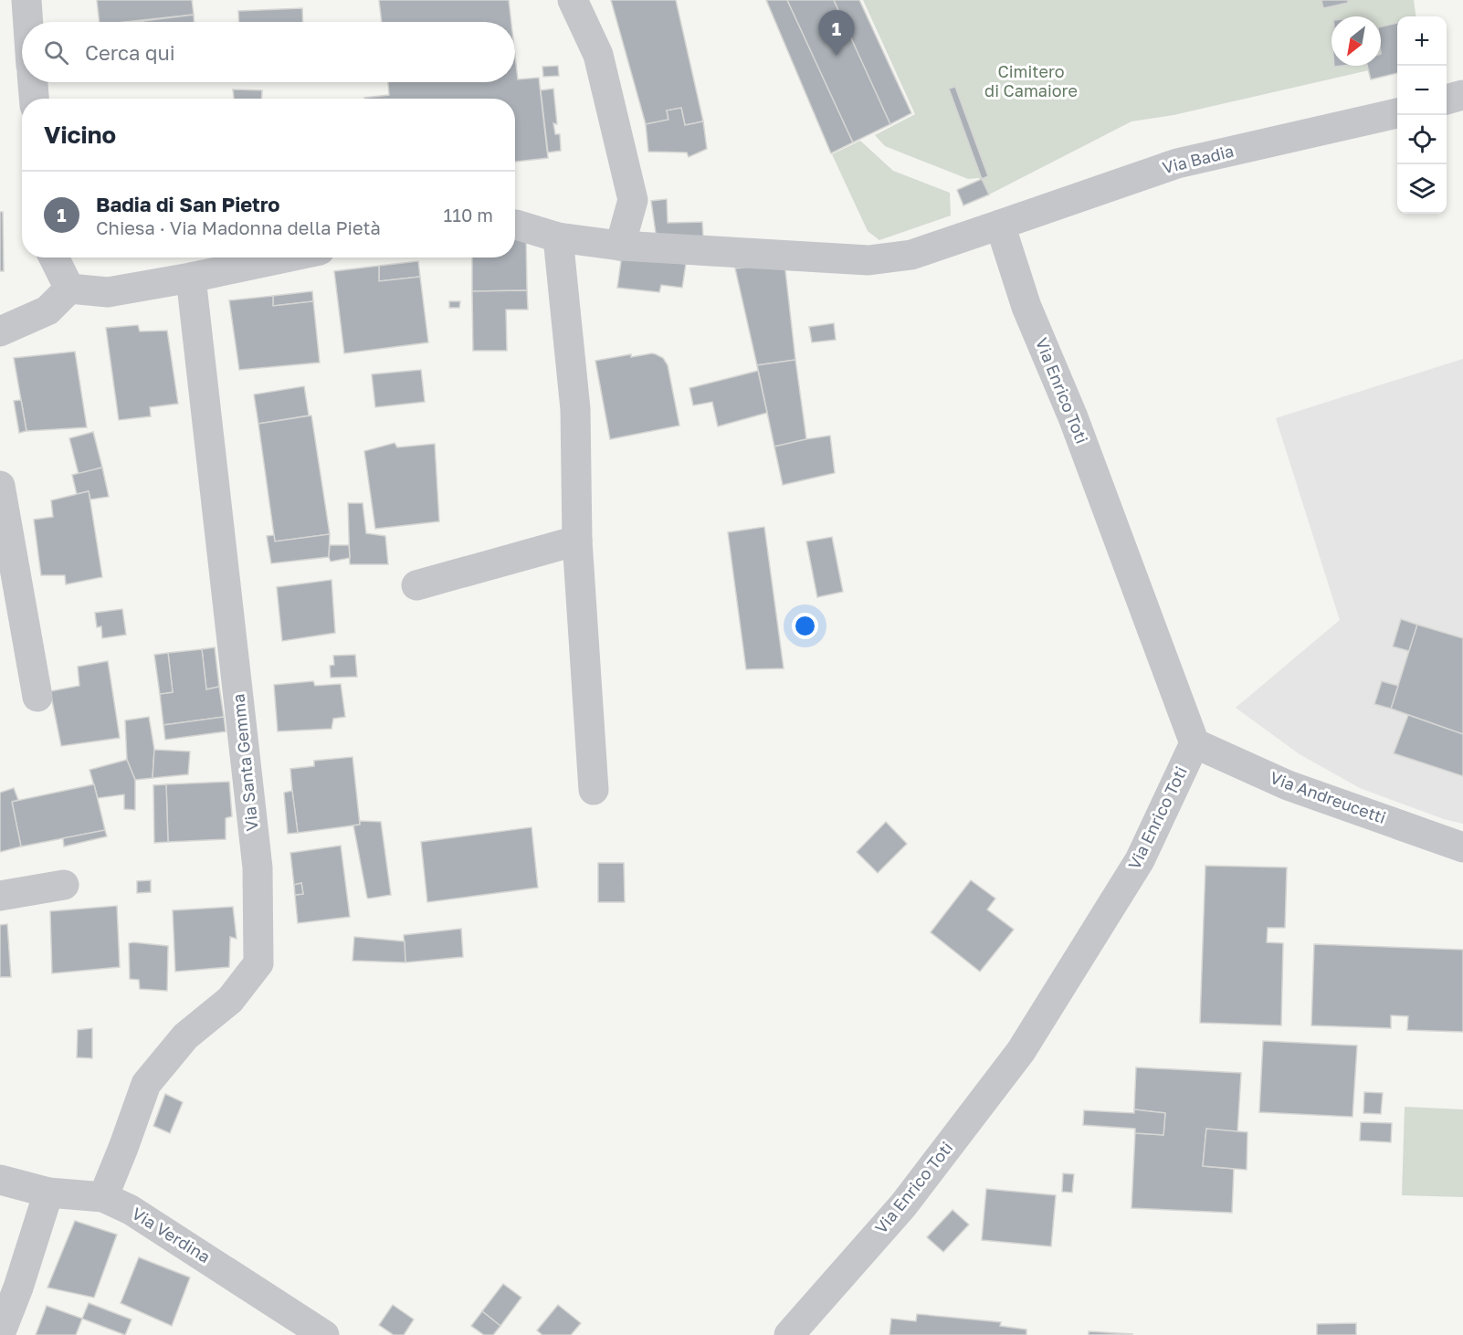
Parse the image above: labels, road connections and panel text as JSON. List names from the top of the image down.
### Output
{
  "streets": {
    "street": [
      "Via Badia",
      "Via Enrico Toti",
      "Via Santa Gemma",
      "Via Andreucetti",
      "Via Verdina"
    ]
  },
  "crossings": [
    ["Via Badia", "Via Enrico Toti"],
    ["Via Enrico Toti", "Via Andreucetti"],
    ["Via Santa Gemma", "Via Verdina"]
  ],
  "parks": ["Cimitero di Camaiore"],
  "north": "bottom left",
  "page": {
    "pins": "1",
    "map_buttons": ["+", "−"],
    "search": "Cerca qui",
    "heading": "Vicino",
    "list": [
      {
        "mark": "1",
        "name": "Badia di San Pietro",
        "note": "Chiesa · Via Madonna della Pietà",
        "value": "110 m"
      }
    ]
  }
}
